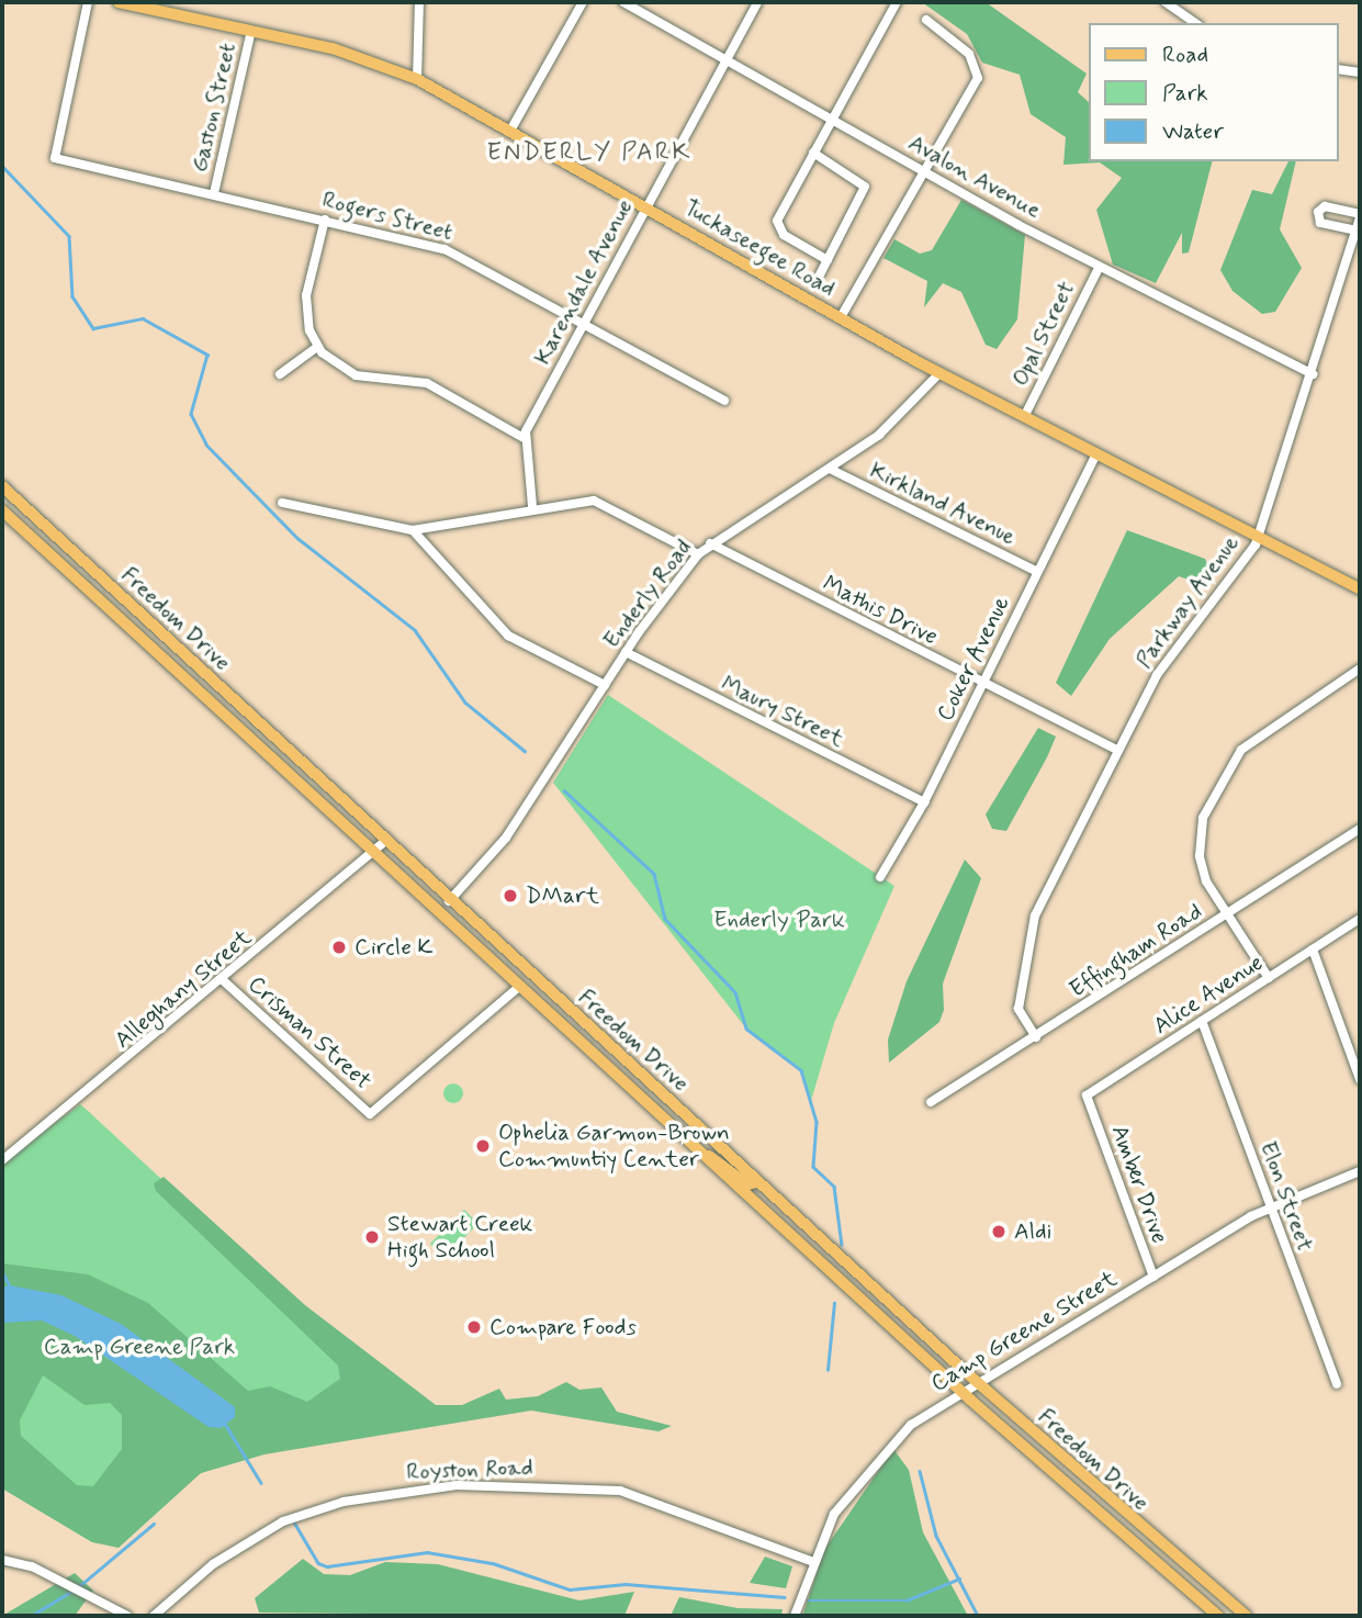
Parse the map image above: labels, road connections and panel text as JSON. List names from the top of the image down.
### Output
{
  "streets": {
    "main road": ["Tuckaseegee Road", "Freedom Drive"],
    "street": [
      "Gaston Street",
      "Avalon Avenue",
      "Rogers Street",
      "Karendale Avenue",
      "Opal Street",
      "Kirkland Avenue",
      "Enderly Road",
      "Parkway Avenue",
      "Mathis Drive",
      "Coker Avenue",
      "Maury Street",
      "Effingham Road",
      "Alleghany Street",
      "Alice Avenue",
      "Crisman Street",
      "Amber Drive",
      "Elon Street",
      "Camp Greene Street",
      "Royston Road"
    ]
  },
  "crossings": [
    ["Gaston Street", "Rogers Street"],
    ["Gaston Street", "Tuckaseegee Road"],
    ["Avalon Avenue", "Karendale Avenue"],
    ["Avalon Avenue", "Opal Street"],
    ["Avalon Avenue", "Parkway Avenue"],
    ["Rogers Street", "Karendale Avenue"],
    ["Tuckaseegee Road", "Karendale Avenue"],
    ["Tuckaseegee Road", "Opal Street"],
    ["Tuckaseegee Road", "Enderly Road"],
    ["Tuckaseegee Road", "Parkway Avenue"],
    ["Tuckaseegee Road", "Coker Avenue"],
    ["Kirkland Avenue", "Enderly Road"],
    ["Kirkland Avenue", "Coker Avenue"],
    ["Enderly Road", "Mathis Drive"],
    ["Enderly Road", "Freedom Drive"],
    ["Enderly Road", "Maury Street"],
    ["Parkway Avenue", "Mathis Drive"],
    ["Parkway Avenue", "Effingham Road"],
    ["Mathis Drive", "Coker Avenue"],
    ["Freedom Drive", "Alleghany Street"],
    ["Freedom Drive", "Crisman Street"],
    ["Freedom Drive", "Camp Greene Street"],
    ["Coker Avenue", "Maury Street"],
    ["Alleghany Street", "Crisman Street"],
    ["Alice Avenue", "Amber Drive"],
    ["Alice Avenue", "Elon Street"],
    ["Amber Drive", "Camp Greene Street"],
    ["Elon Street", "Camp Greene Street"],
    ["Camp Greene Street", "Royston Road"]
  ],
  "districts": ["ENDERLY PARK"],
  "parks": ["Enderly Park", "Camp Greene Park"],
  "places": [
    "DMart",
    "Circle K",
    "Ophelia Garmon-Brown Communtiy Center",
    "Aldi",
    "Stewart Creek High School",
    "Compare Foods"
  ],
  "legend": ["Road", "Park", "Water"]
}
